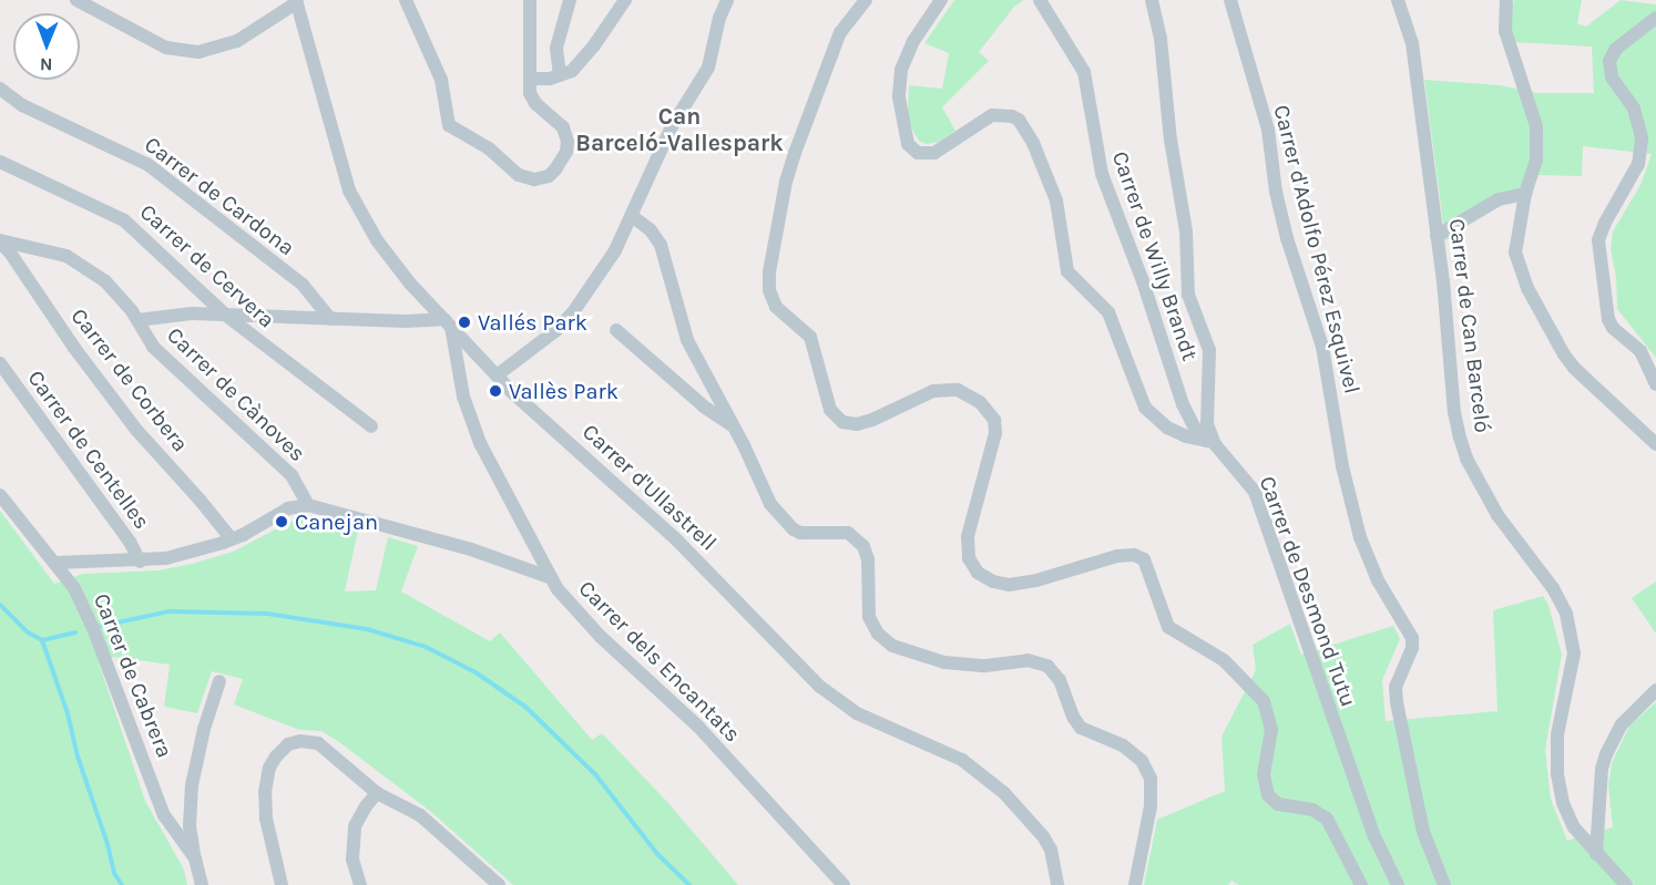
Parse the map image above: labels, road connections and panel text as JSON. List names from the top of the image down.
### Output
{
  "streets": {
    "street": [
      "Carrer de Cardona",
      "Carrer d'Adolfo Pérez Esquivel",
      "Carrer de Willy Brandt",
      "Carrer de Cervera",
      "Carrer de Can Barceló",
      "Carrer de Corbera",
      "Carrer de Cànoves",
      "Carrer de Centelles",
      "Carrer d'Ullastrell",
      "Carrer de Desmond Tutu",
      "Carrer dels Encantats",
      "Carrer de Cabrera"
    ]
  },
  "crossings": [
    ["Carrer de Willy Brandt", "Carrer de Desmond Tutu"],
    ["Carrer de Corbera", "Carrer de Cànoves"],
    ["Carrer d'Ullastrell", "Carrer dels Encantats"]
  ],
  "districts": ["Can Barceló-Vallespark"],
  "places": ["Vallés Park", "Vallès Park", "Canejan"],
  "north": "bottom"
}
